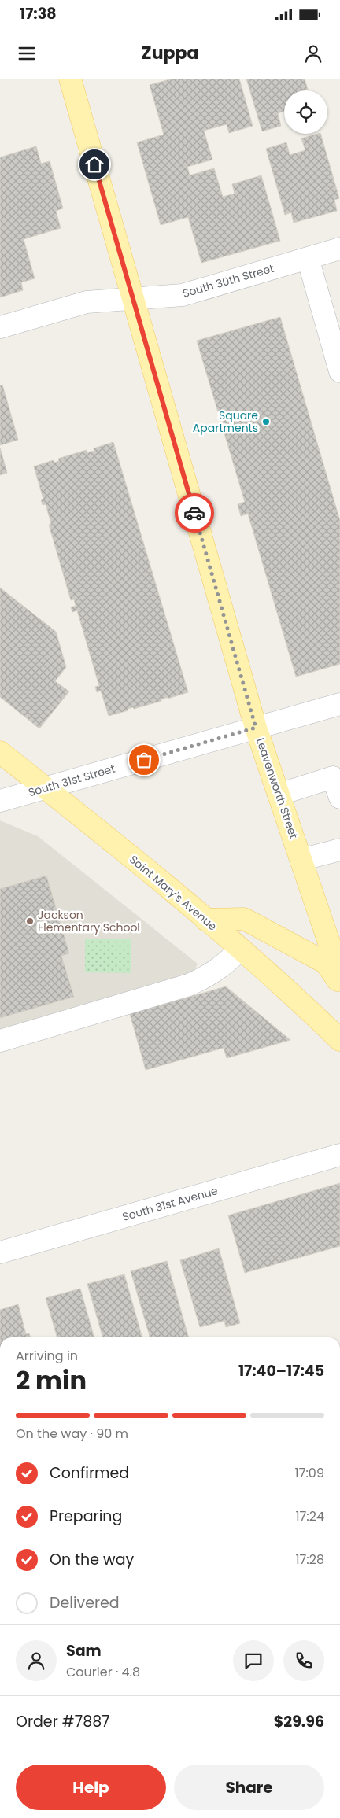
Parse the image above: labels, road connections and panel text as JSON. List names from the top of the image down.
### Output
{
  "streets": {
    "main road": ["Leavenworth Street", "Saint Mary's Avenue"],
    "street": ["South 30th Street", "South 31st Street", "South 31st Avenue"]
  },
  "crossings": [
    ["South 30th Street", "Leavenworth Street"],
    ["South 31st Street", "Leavenworth Street"],
    ["South 31st Street", "Saint Mary's Avenue"]
  ],
  "places": ["Square Apartments", "Jackson Elementary School"],
  "page": {
    "status": "17:38",
    "header": "Zuppa",
    "heading": ["2 min", "Arriving in", "17:40–17:45"],
    "panel": [
      "Sam",
      "Courier · 4.8",
      "Order #7887",
      "$29.96"
    ],
    "bar": "On the way · 90 m",
    "list": [
      ["Confirmed", "17:09"],
      ["Preparing", "17:24"],
      ["On the way", "17:28"],
      "Delivered"
    ],
    "buttons": ["Help", "Share"]
  }
}
